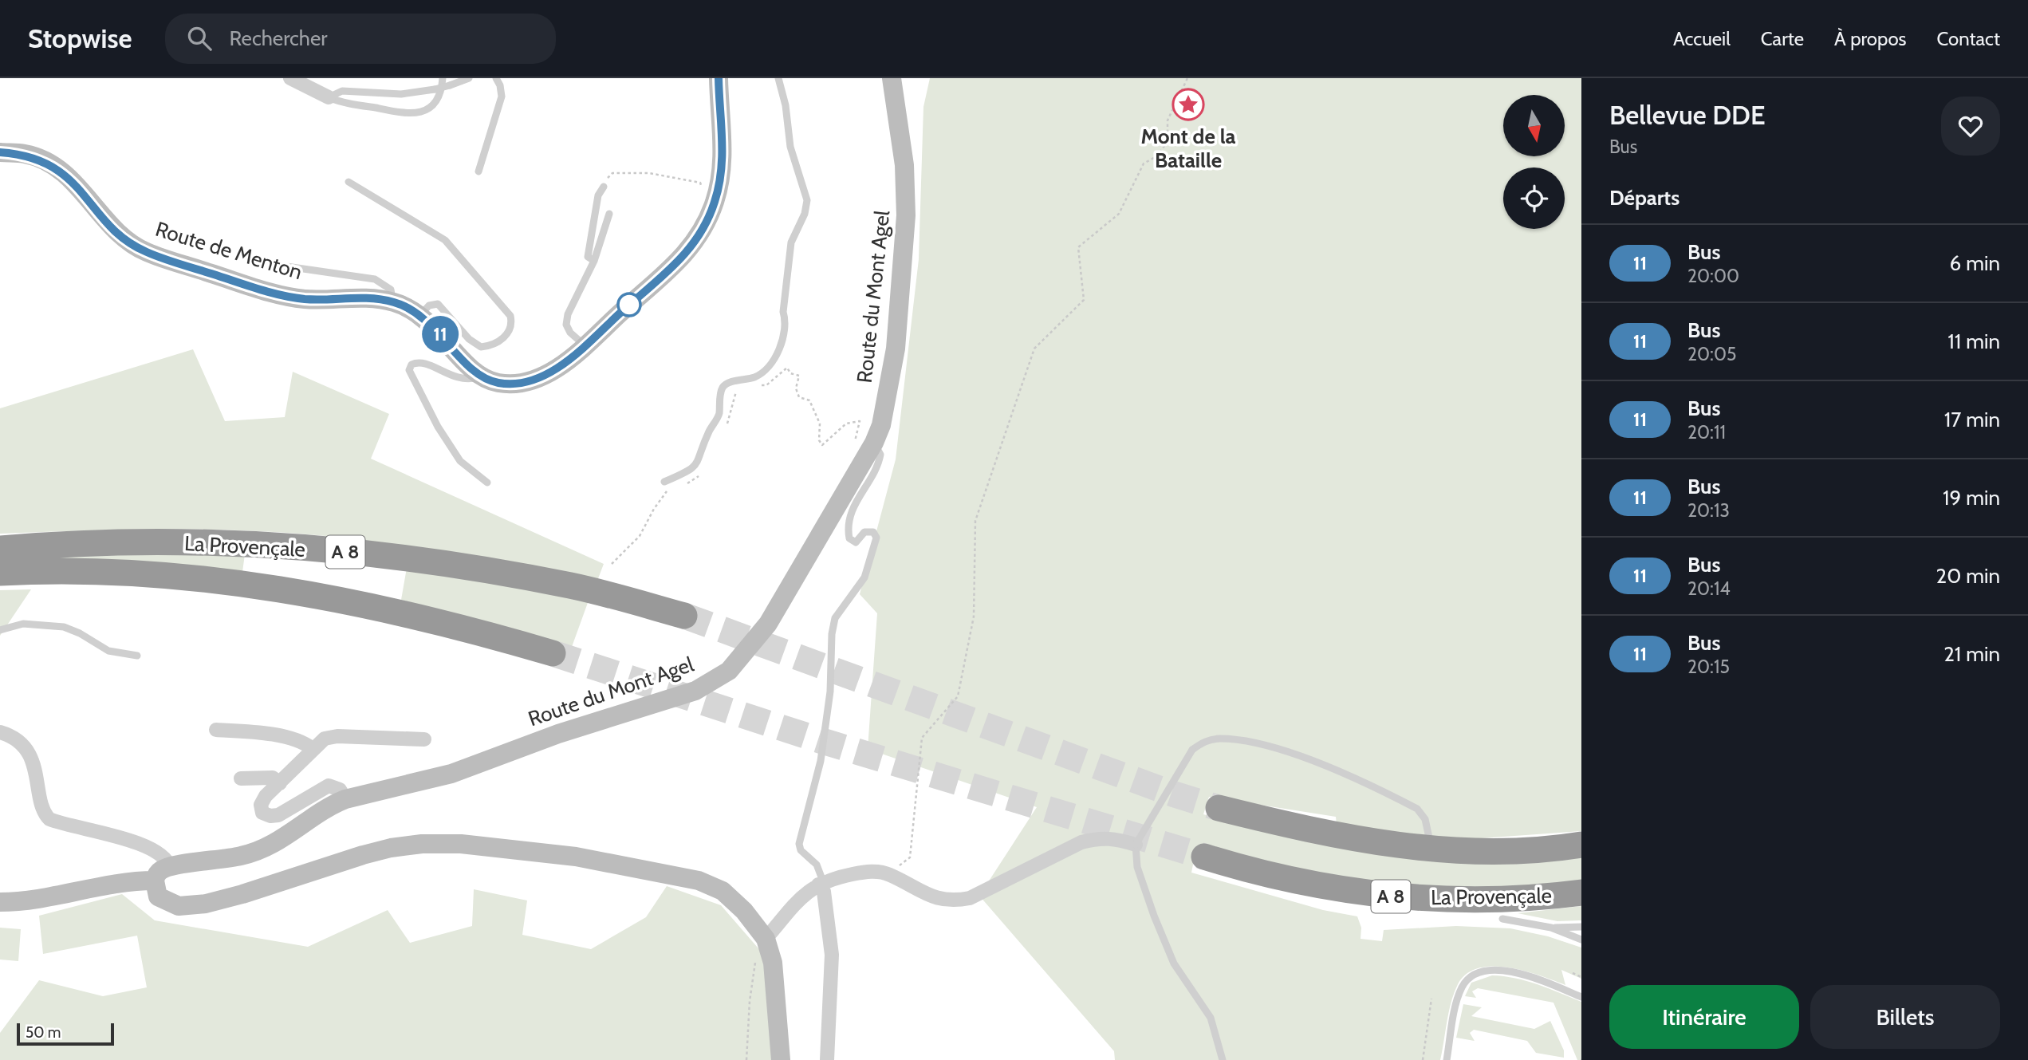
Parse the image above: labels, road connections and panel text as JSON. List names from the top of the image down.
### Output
{
  "streets": {
    "highway": ["La Provençale", "A 8"],
    "street": ["Route de Menton", "Route du Mont Agel"]
  },
  "places": {
    "place": ["Mont de la Bataille"]
  },
  "lines": ["bus line 11"],
  "scale_bar": "50 m",
  "north": "bottom",
  "page": {
    "header": "Stopwise",
    "search": "Rechercher",
    "nav": [
      "Accueil",
      "Carte",
      "À propos",
      "Contact"
    ],
    "on_map": "11",
    "heading": [
      ["Bellevue DDE", "Bus"],
      "Départs"
    ],
    "list": [
      {
        "mark": "11",
        "name": "Bus",
        "note": "20:00",
        "value": "6 min"
      },
      {
        "mark": "11",
        "name": "Bus",
        "note": "20:05",
        "value": "11 min"
      },
      {
        "mark": "11",
        "name": "Bus",
        "note": "20:11",
        "value": "17 min"
      },
      {
        "mark": "11",
        "name": "Bus",
        "note": "20:13",
        "value": "19 min"
      },
      {
        "mark": "11",
        "name": "Bus",
        "note": "20:14",
        "value": "20 min"
      },
      {
        "mark": "11",
        "name": "Bus",
        "note": "20:15",
        "value": "21 min"
      }
    ],
    "buttons": ["Itinéraire", "Billets"],
    "scale": "50 m"
  }
}
